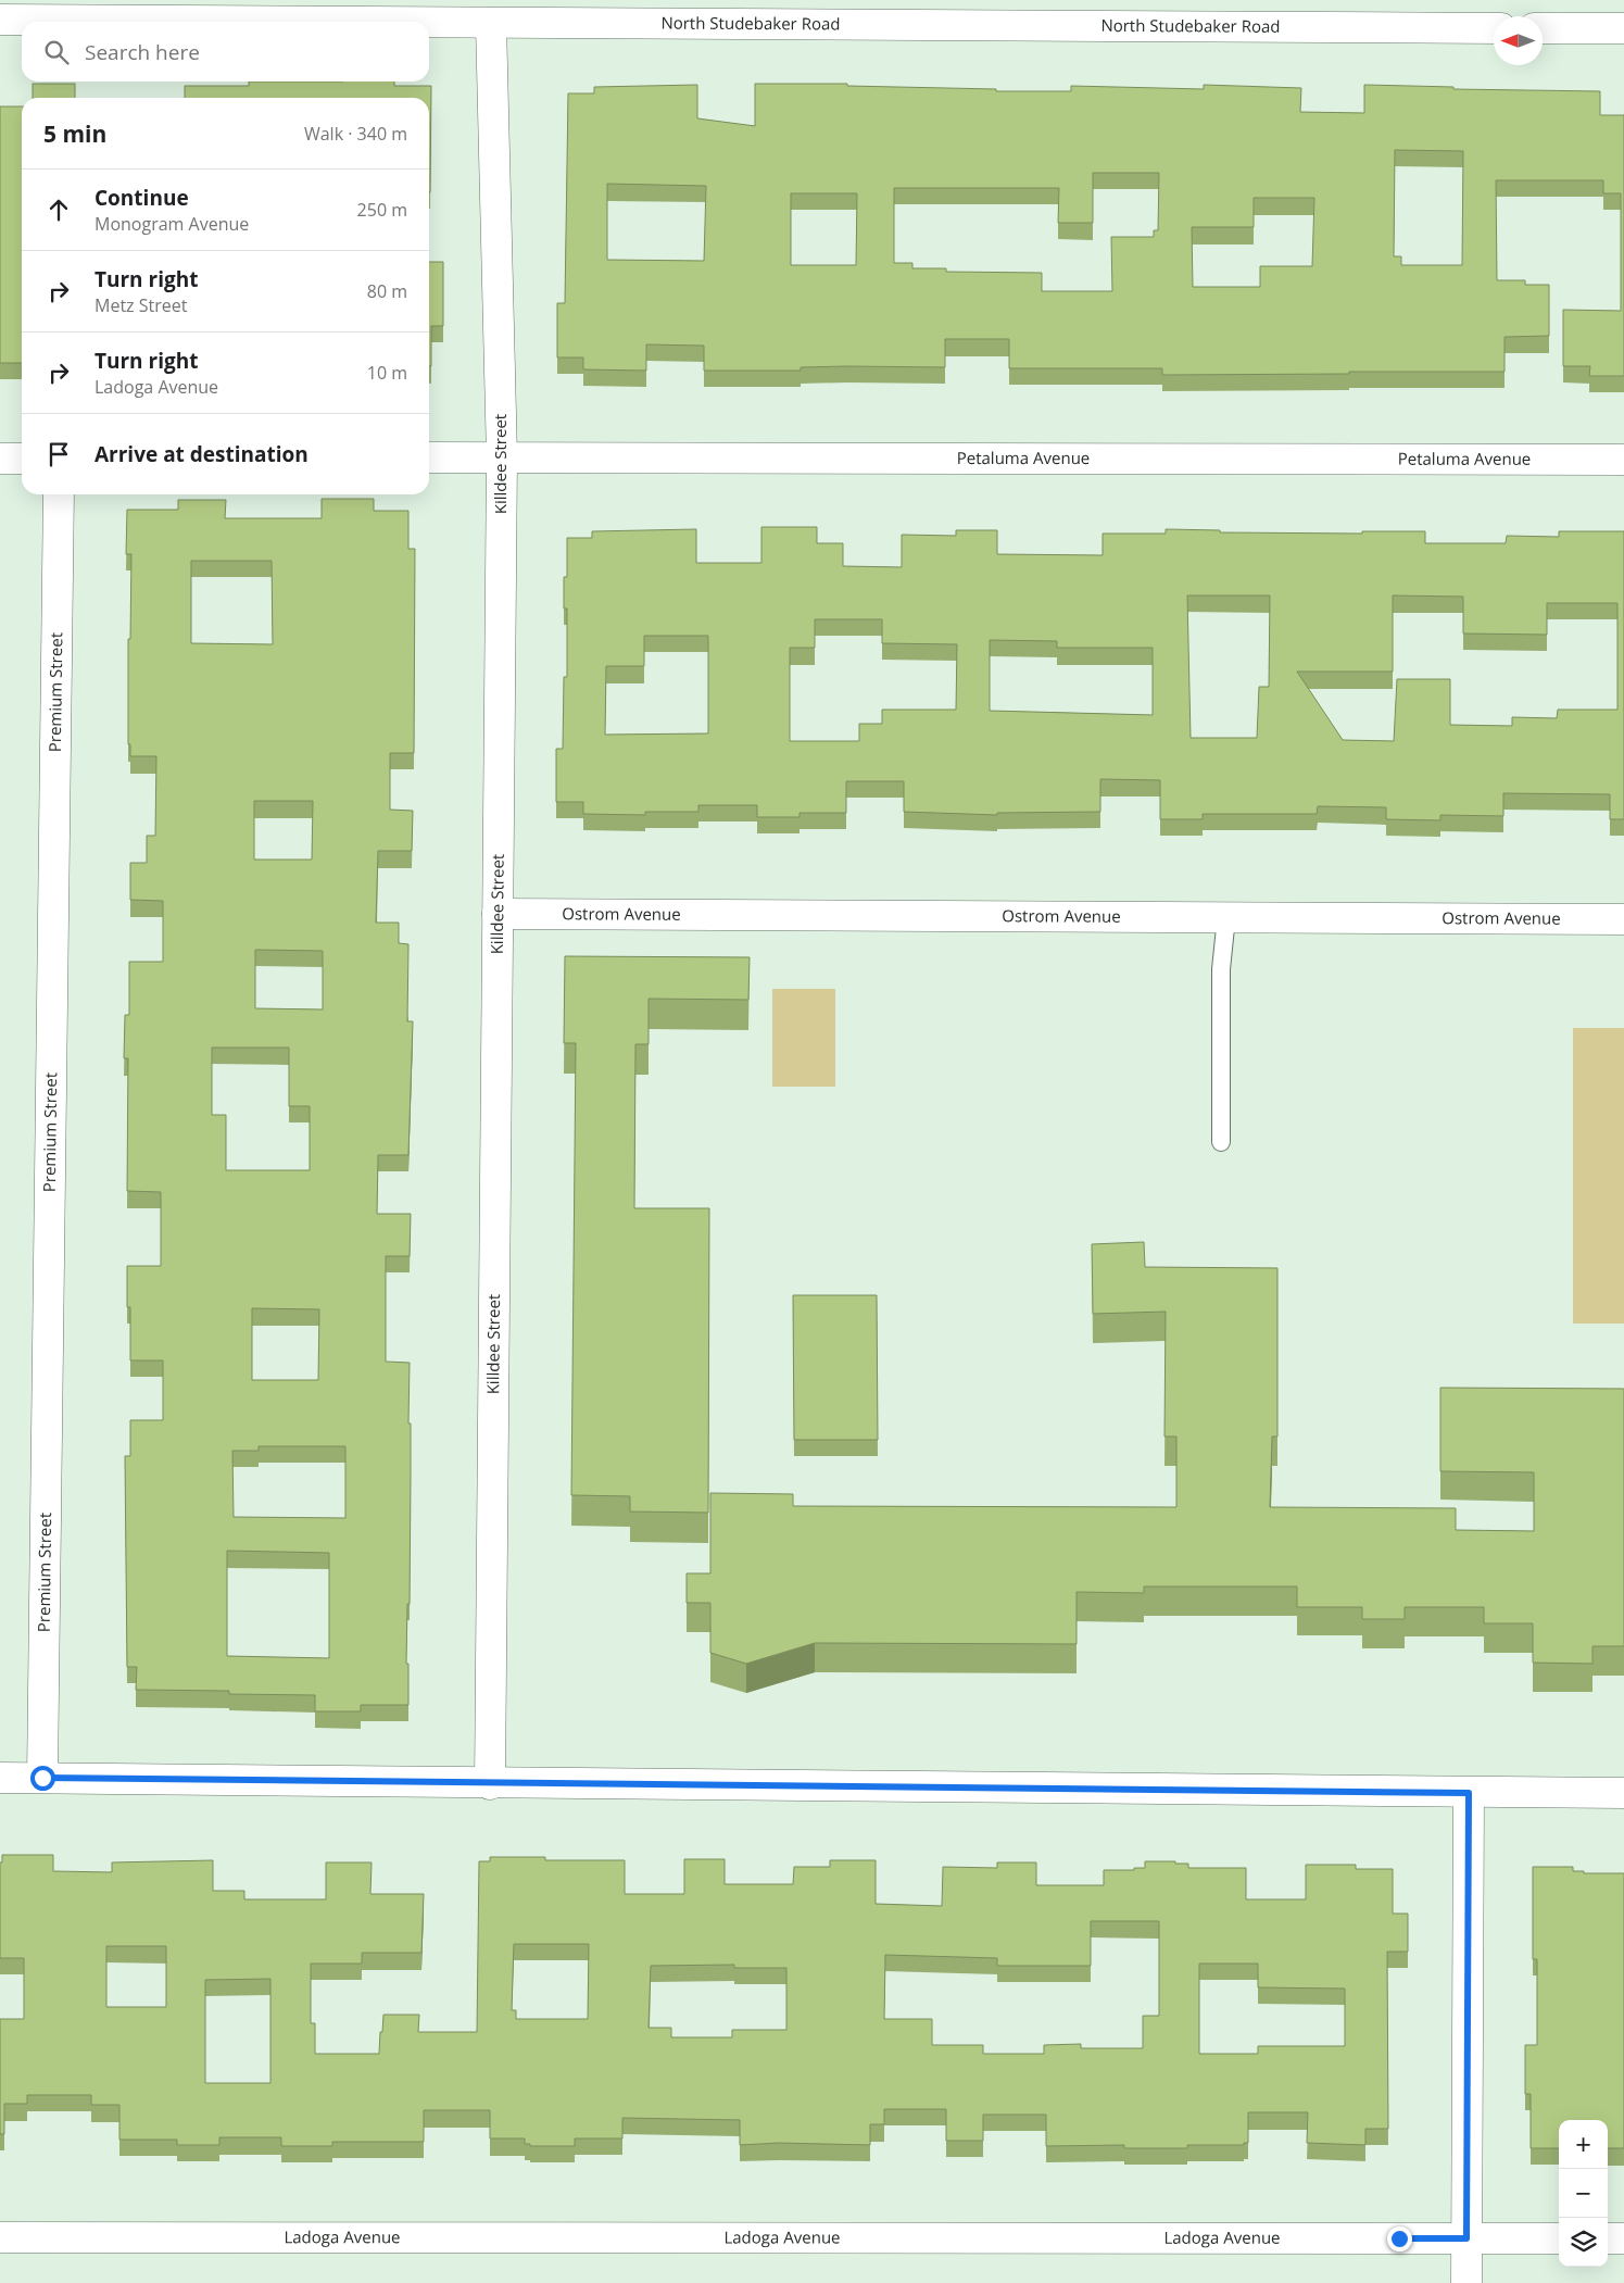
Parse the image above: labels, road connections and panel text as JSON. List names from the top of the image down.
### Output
{
  "streets": {
    "street": [
      "North Studebaker Road",
      "Petaluma Avenue",
      "Killdee Street",
      "Premium Street",
      "Ostrom Avenue",
      "Ladoga Avenue"
    ]
  },
  "crossings": [
    ["North Studebaker Road", "Killdee Street"],
    ["Petaluma Avenue", "Killdee Street"],
    ["Killdee Street", "Ostrom Avenue"]
  ],
  "north": "left",
  "page": {
    "search": "Search here",
    "heading": ["5 min", "Walk · 340 m"],
    "list": [
      ["Continue", "Monogram Avenue", "250 m"],
      ["Turn right", "Metz Street", "80 m"],
      ["Turn right", "Ladoga Avenue", "10 m"],
      "Arrive at destination"
    ],
    "map_buttons": ["+", "−"]
  }
}
